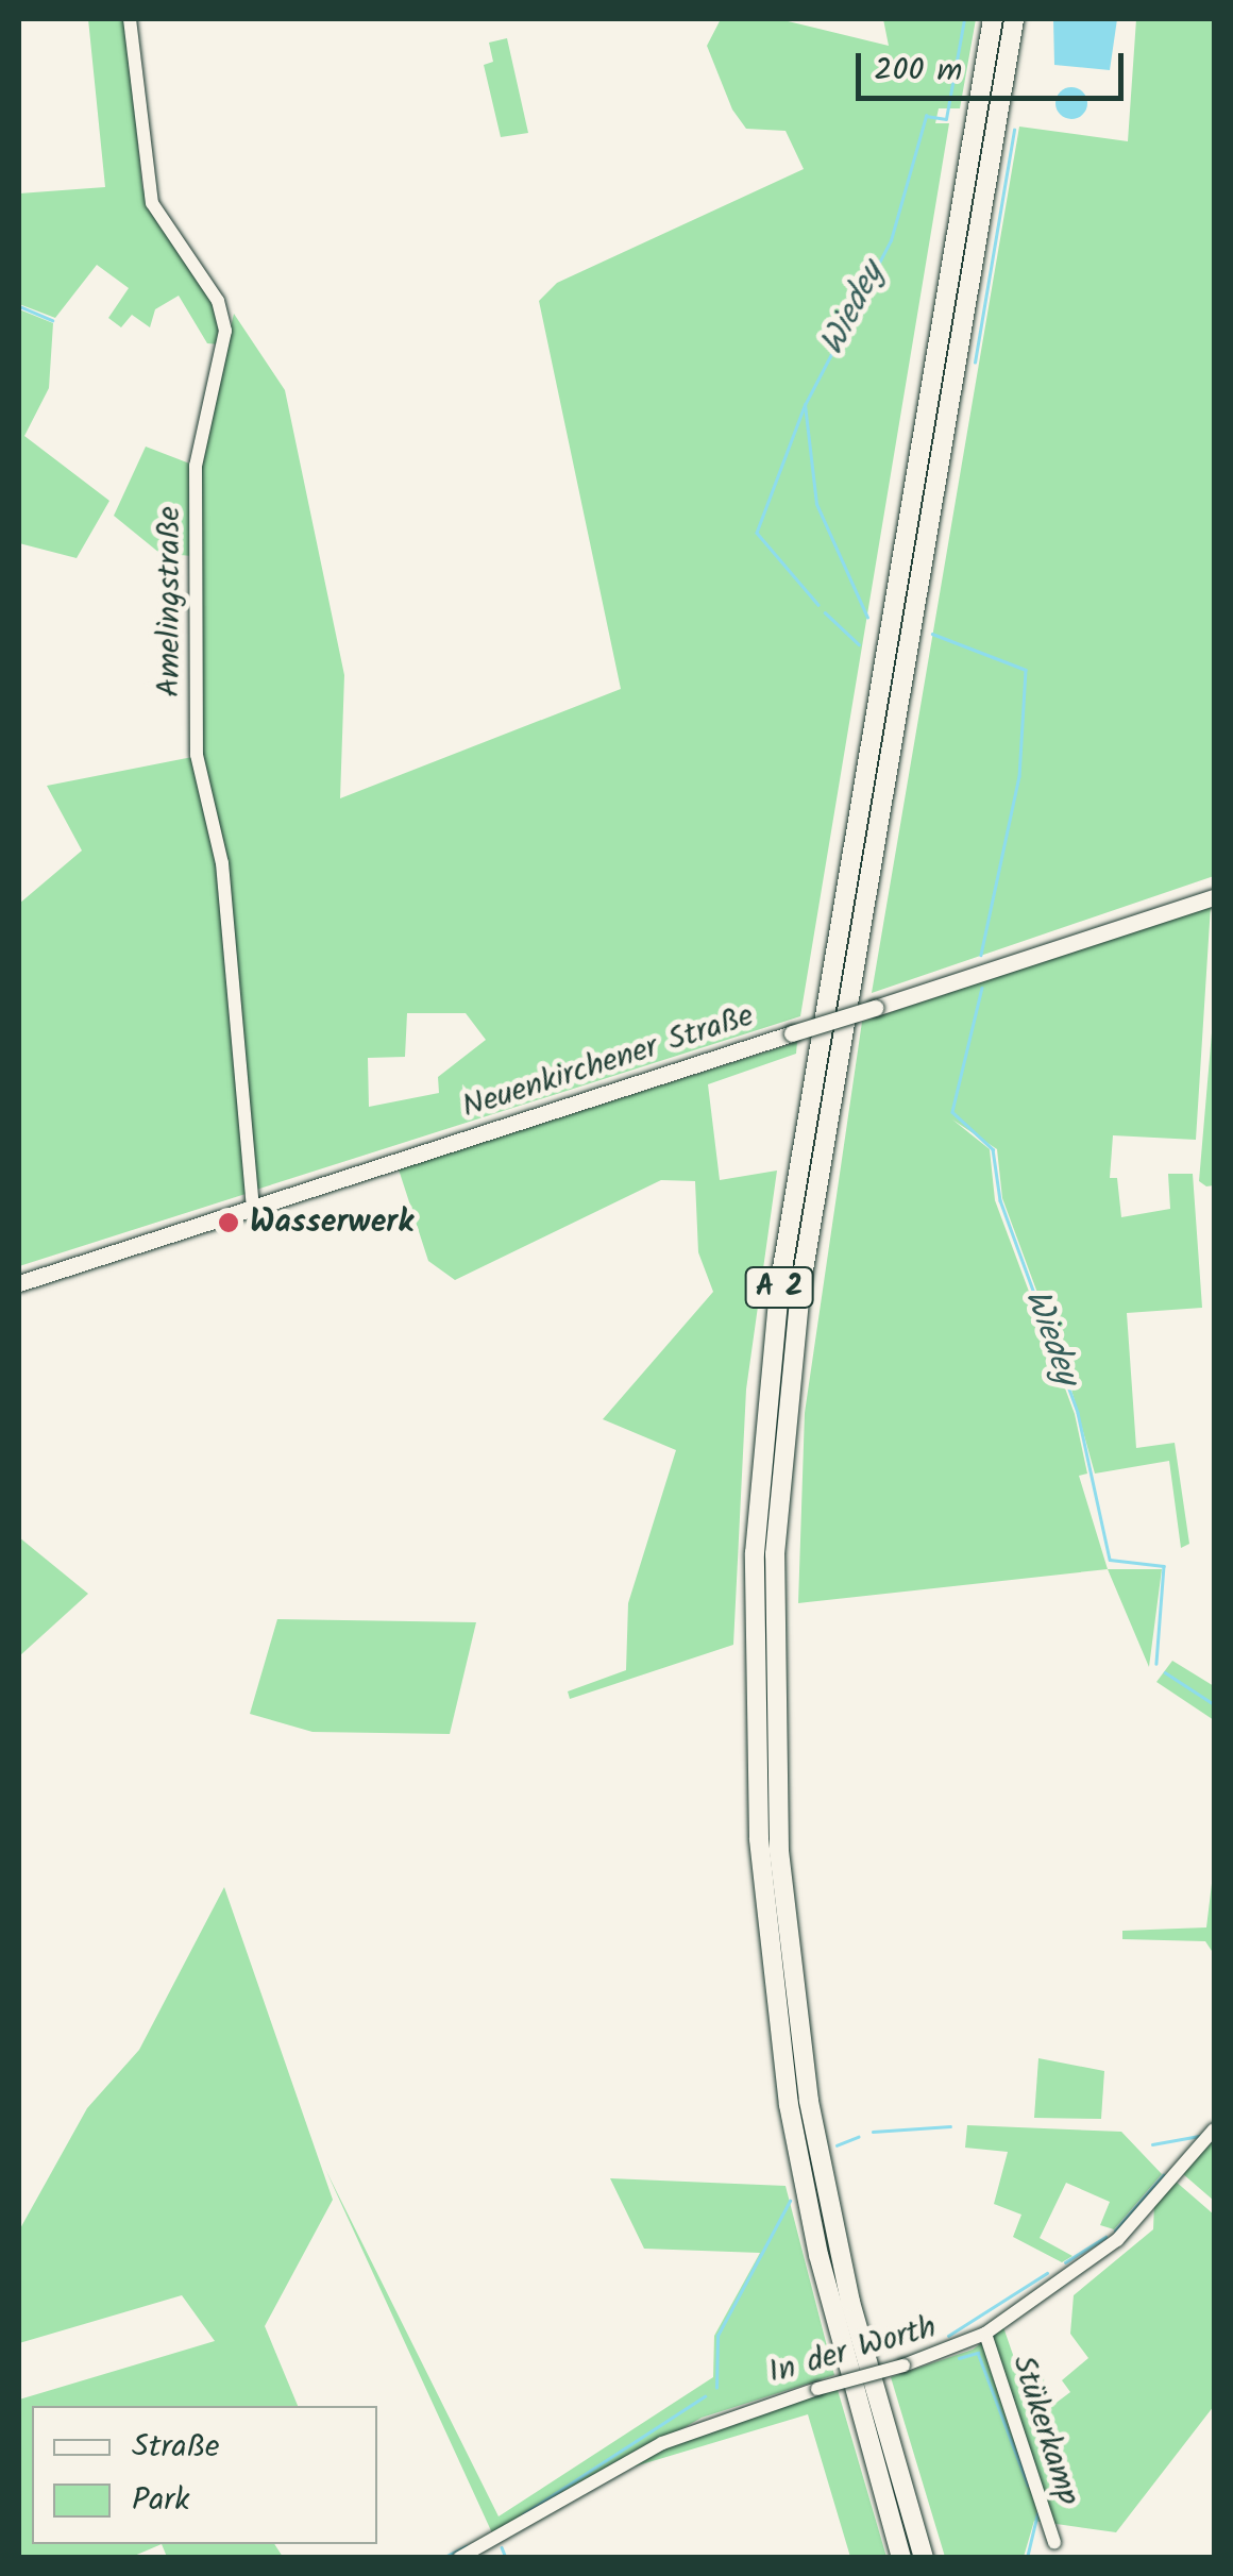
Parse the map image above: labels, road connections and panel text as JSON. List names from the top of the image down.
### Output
{
  "streets": {
    "highway": ["A 2"],
    "main road": ["Neuenkirchener Straße"],
    "street": ["Amelingstraße", "In der Worth", "Stükerkamp"]
  },
  "crossings": [
    ["Amelingstraße", "Neuenkirchener Straße"],
    ["In der Worth", "Stükerkamp"]
  ],
  "water": ["Wiedey"],
  "places": ["Wasserwerk"],
  "legend": ["Straße", "Park"],
  "scale_bar": "200 m"
}
